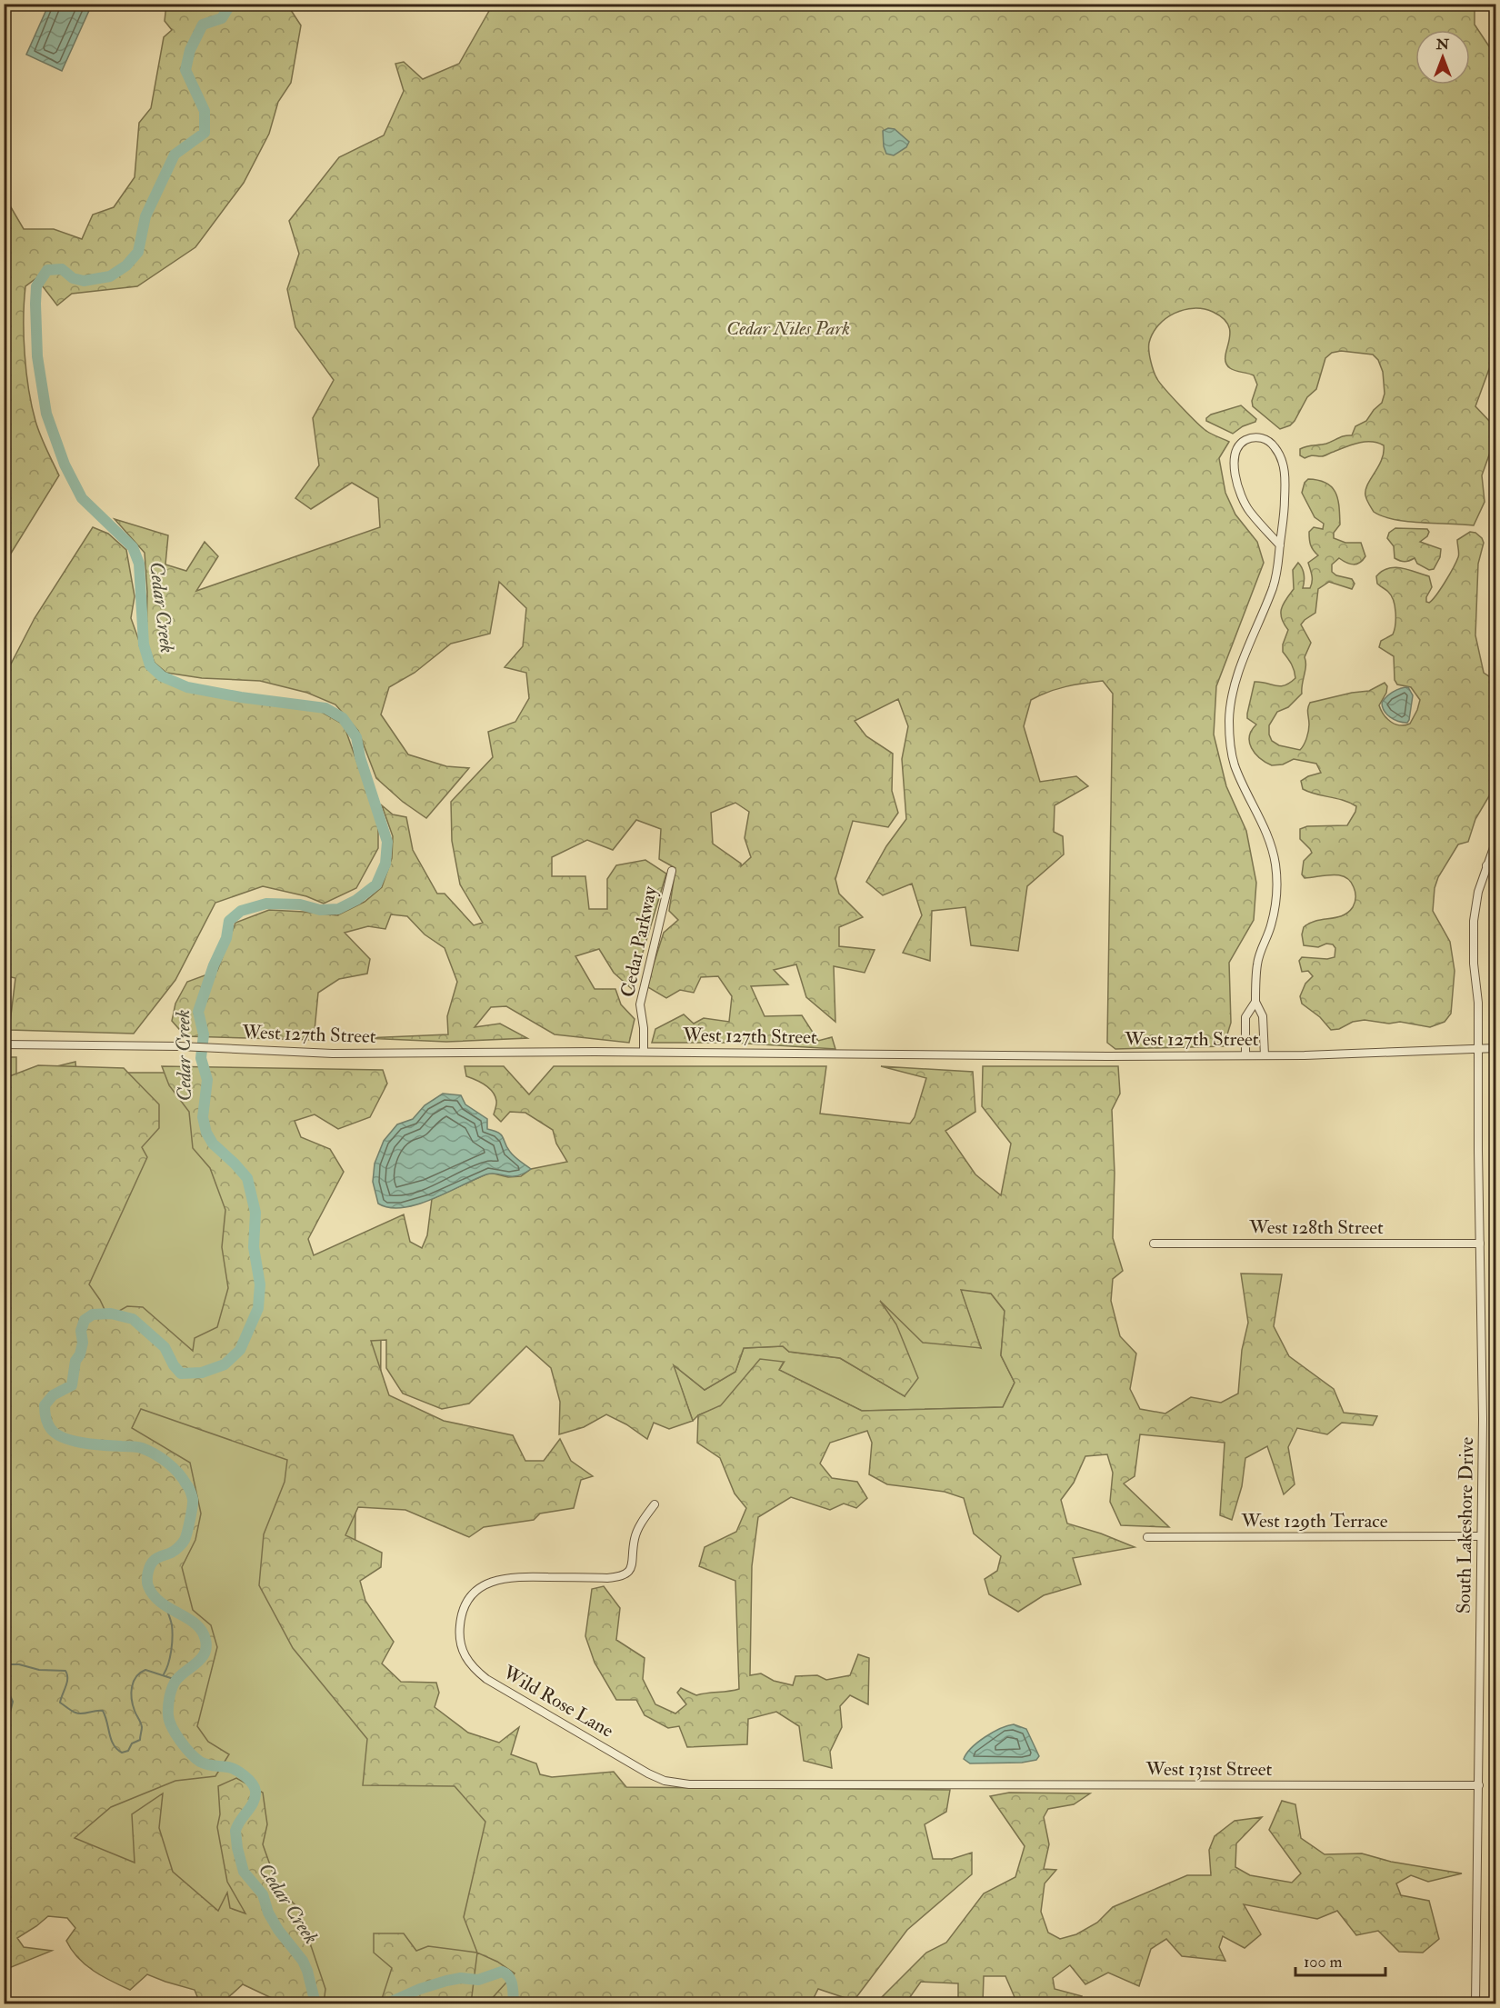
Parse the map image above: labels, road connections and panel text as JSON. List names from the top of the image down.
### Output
{
  "streets": {
    "street": [
      "Cedar Parkway",
      "West 127th Street",
      "West 128th Street",
      "West 129th Terrace",
      "South Lakeshore Drive",
      "Wild Rose Lane",
      "West 131st Street"
    ]
  },
  "crossings": [
    ["Cedar Parkway", "West 127th Street"],
    ["West 127th Street", "South Lakeshore Drive"],
    ["West 128th Street", "South Lakeshore Drive"],
    ["West 129th Terrace", "South Lakeshore Drive"],
    ["South Lakeshore Drive", "West 131st Street"],
    ["Wild Rose Lane", "West 131st Street"]
  ],
  "water": ["Cedar Creek"],
  "parks": ["Cedar Niles Park"],
  "scale_bar": "100 m",
  "north": "top"
}
